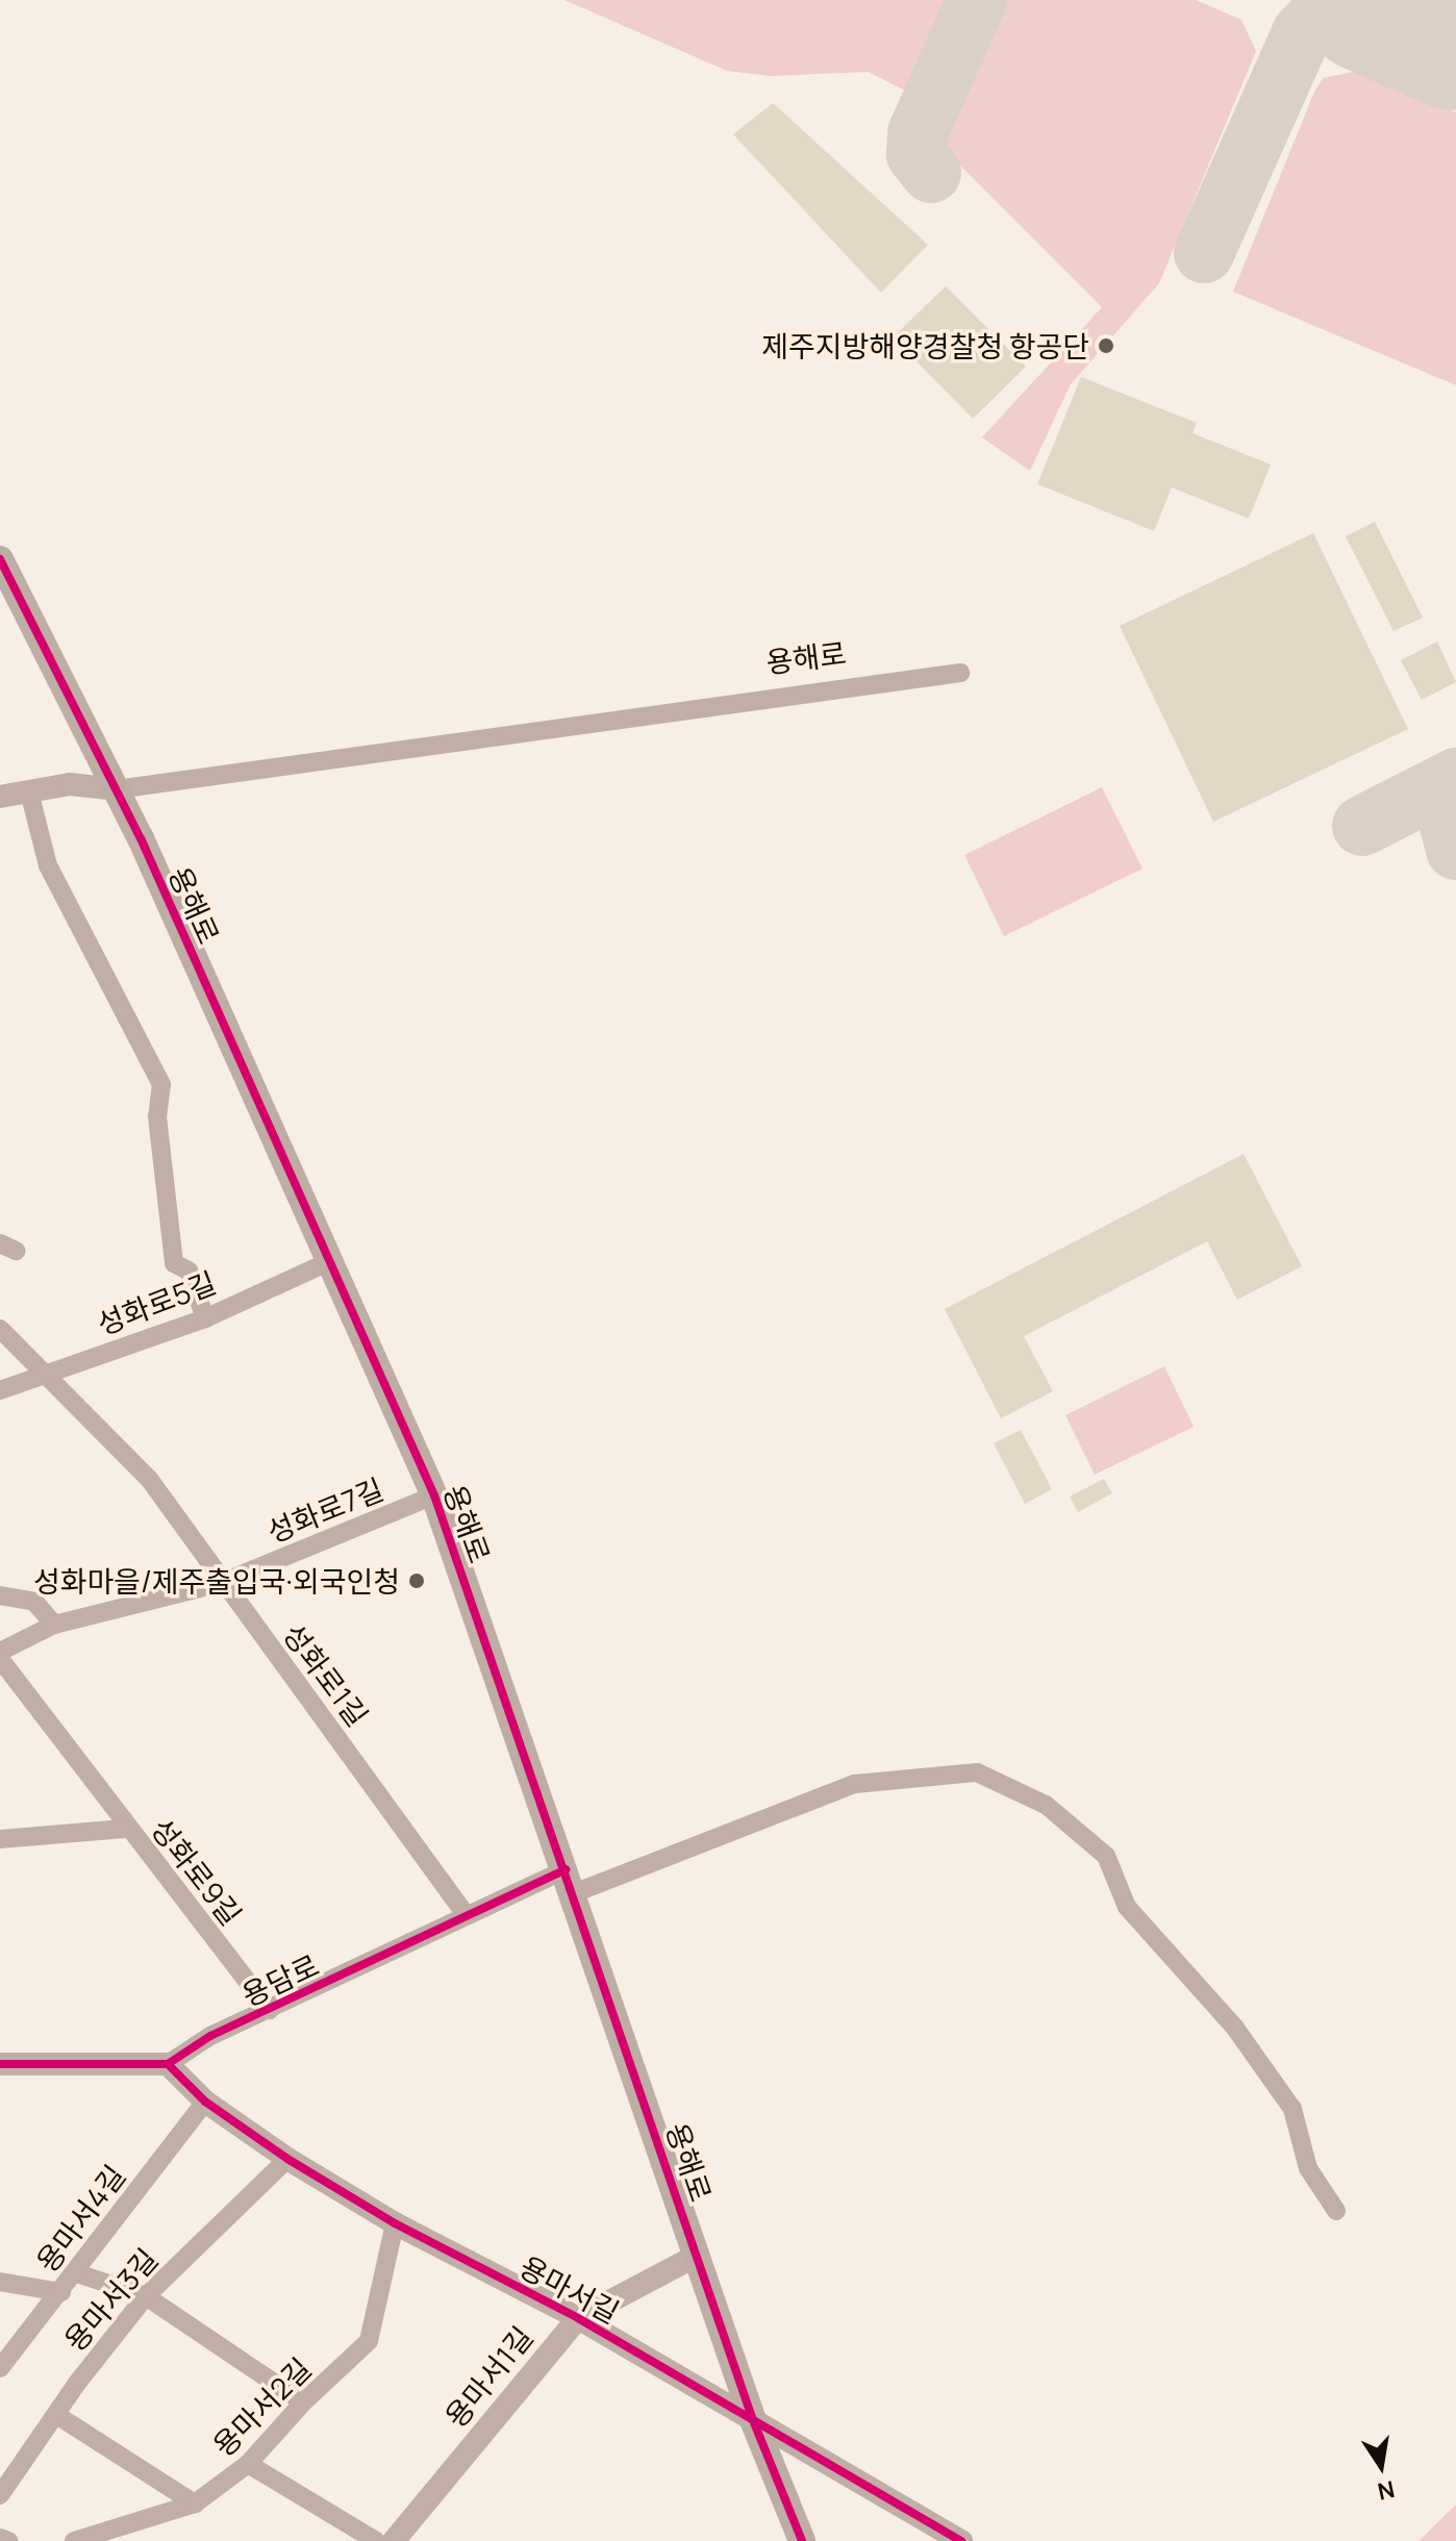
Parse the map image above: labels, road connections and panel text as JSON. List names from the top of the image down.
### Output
{
  "streets": {
    "main road": ["용해로"],
    "street": [
      "성화로5길",
      "성화로7길",
      "성화로1길",
      "성화로9길",
      "용담로",
      "용마서4길",
      "용마서길",
      "용마서3길",
      "용마서1길",
      "용마서2길"
    ]
  },
  "crossings": [
    ["용해로", "성화로5길"],
    ["용해로", "성화로7길"],
    ["용해로", "용담로"],
    ["용해로", "용마서길"],
    ["용해로", "용마서1길"],
    ["성화로5길", "성화로1길"],
    ["성화로7길", "성화로1길"],
    ["성화로1길", "용담로"],
    ["성화로9길", "용담로"],
    ["용담로", "용마서길"],
    ["용마서4길", "용마서길"],
    ["용마서길", "용마서3길"],
    ["용마서길", "용마서1길"],
    ["용마서길", "용마서2길"]
  ],
  "places": ["제주지방해양경찰청 항공단", "성화마을/제주출입국·외국인청"],
  "north": "bottom"
}
